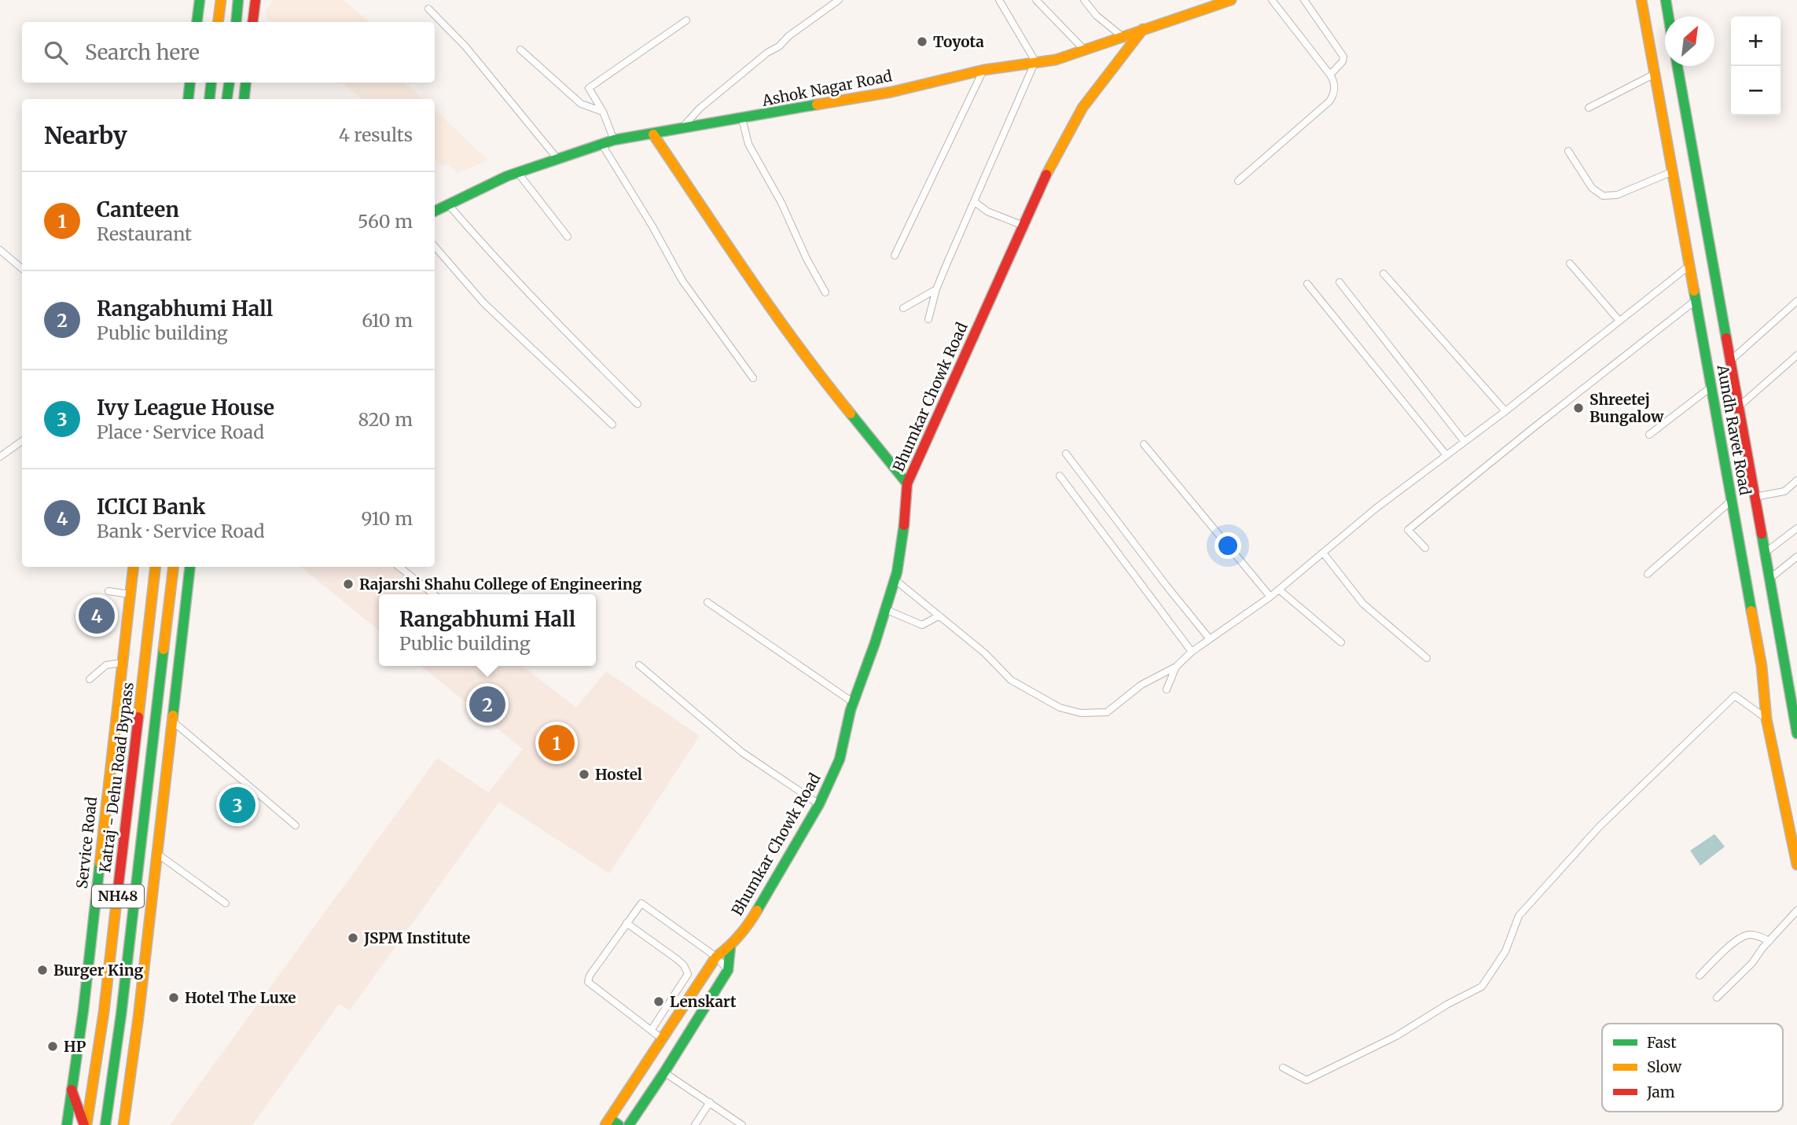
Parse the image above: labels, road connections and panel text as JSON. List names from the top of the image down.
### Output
{
  "streets": {
    "main road": [
      "Ashok Nagar Road",
      "Bhumkar Chowk Road",
      "Aundh Ravet Road",
      "Katraj - Dehu Road Bypass",
      "Service Road",
      "NH48"
    ]
  },
  "crossings": [
    ["Ashok Nagar Road", "Bhumkar Chowk Road"]
  ],
  "places": [
    "Toyota",
    "Shreetej Bungalow",
    "Rajarshi Shahu College of Engineering",
    "Hostel",
    "JSPM Institute",
    "Burger King",
    "Hotel The Luxe",
    "Lenskart",
    "HP"
  ],
  "legend": ["Fast", "Slow", "Jam"],
  "north": "top right",
  "page": {
    "map_buttons": ["+", "−"],
    "search": "Search here",
    "heading": ["Nearby", "4 results"],
    "list": [
      {
        "mark": "1",
        "name": "Canteen",
        "note": "Restaurant",
        "value": "560 m"
      },
      {
        "mark": "2",
        "name": "Rangabhumi Hall",
        "note": "Public building",
        "value": "610 m"
      },
      {
        "mark": "3",
        "name": "Ivy League House",
        "note": "Place · Service Road",
        "value": "820 m"
      },
      {
        "mark": "4",
        "name": "ICICI Bank",
        "note": "Bank · Service Road",
        "value": "910 m"
      }
    ],
    "popup": ["Rangabhumi Hall", "Public building"],
    "pins": [
      "4",
      "2",
      "1",
      "3"
    ]
  }
}
